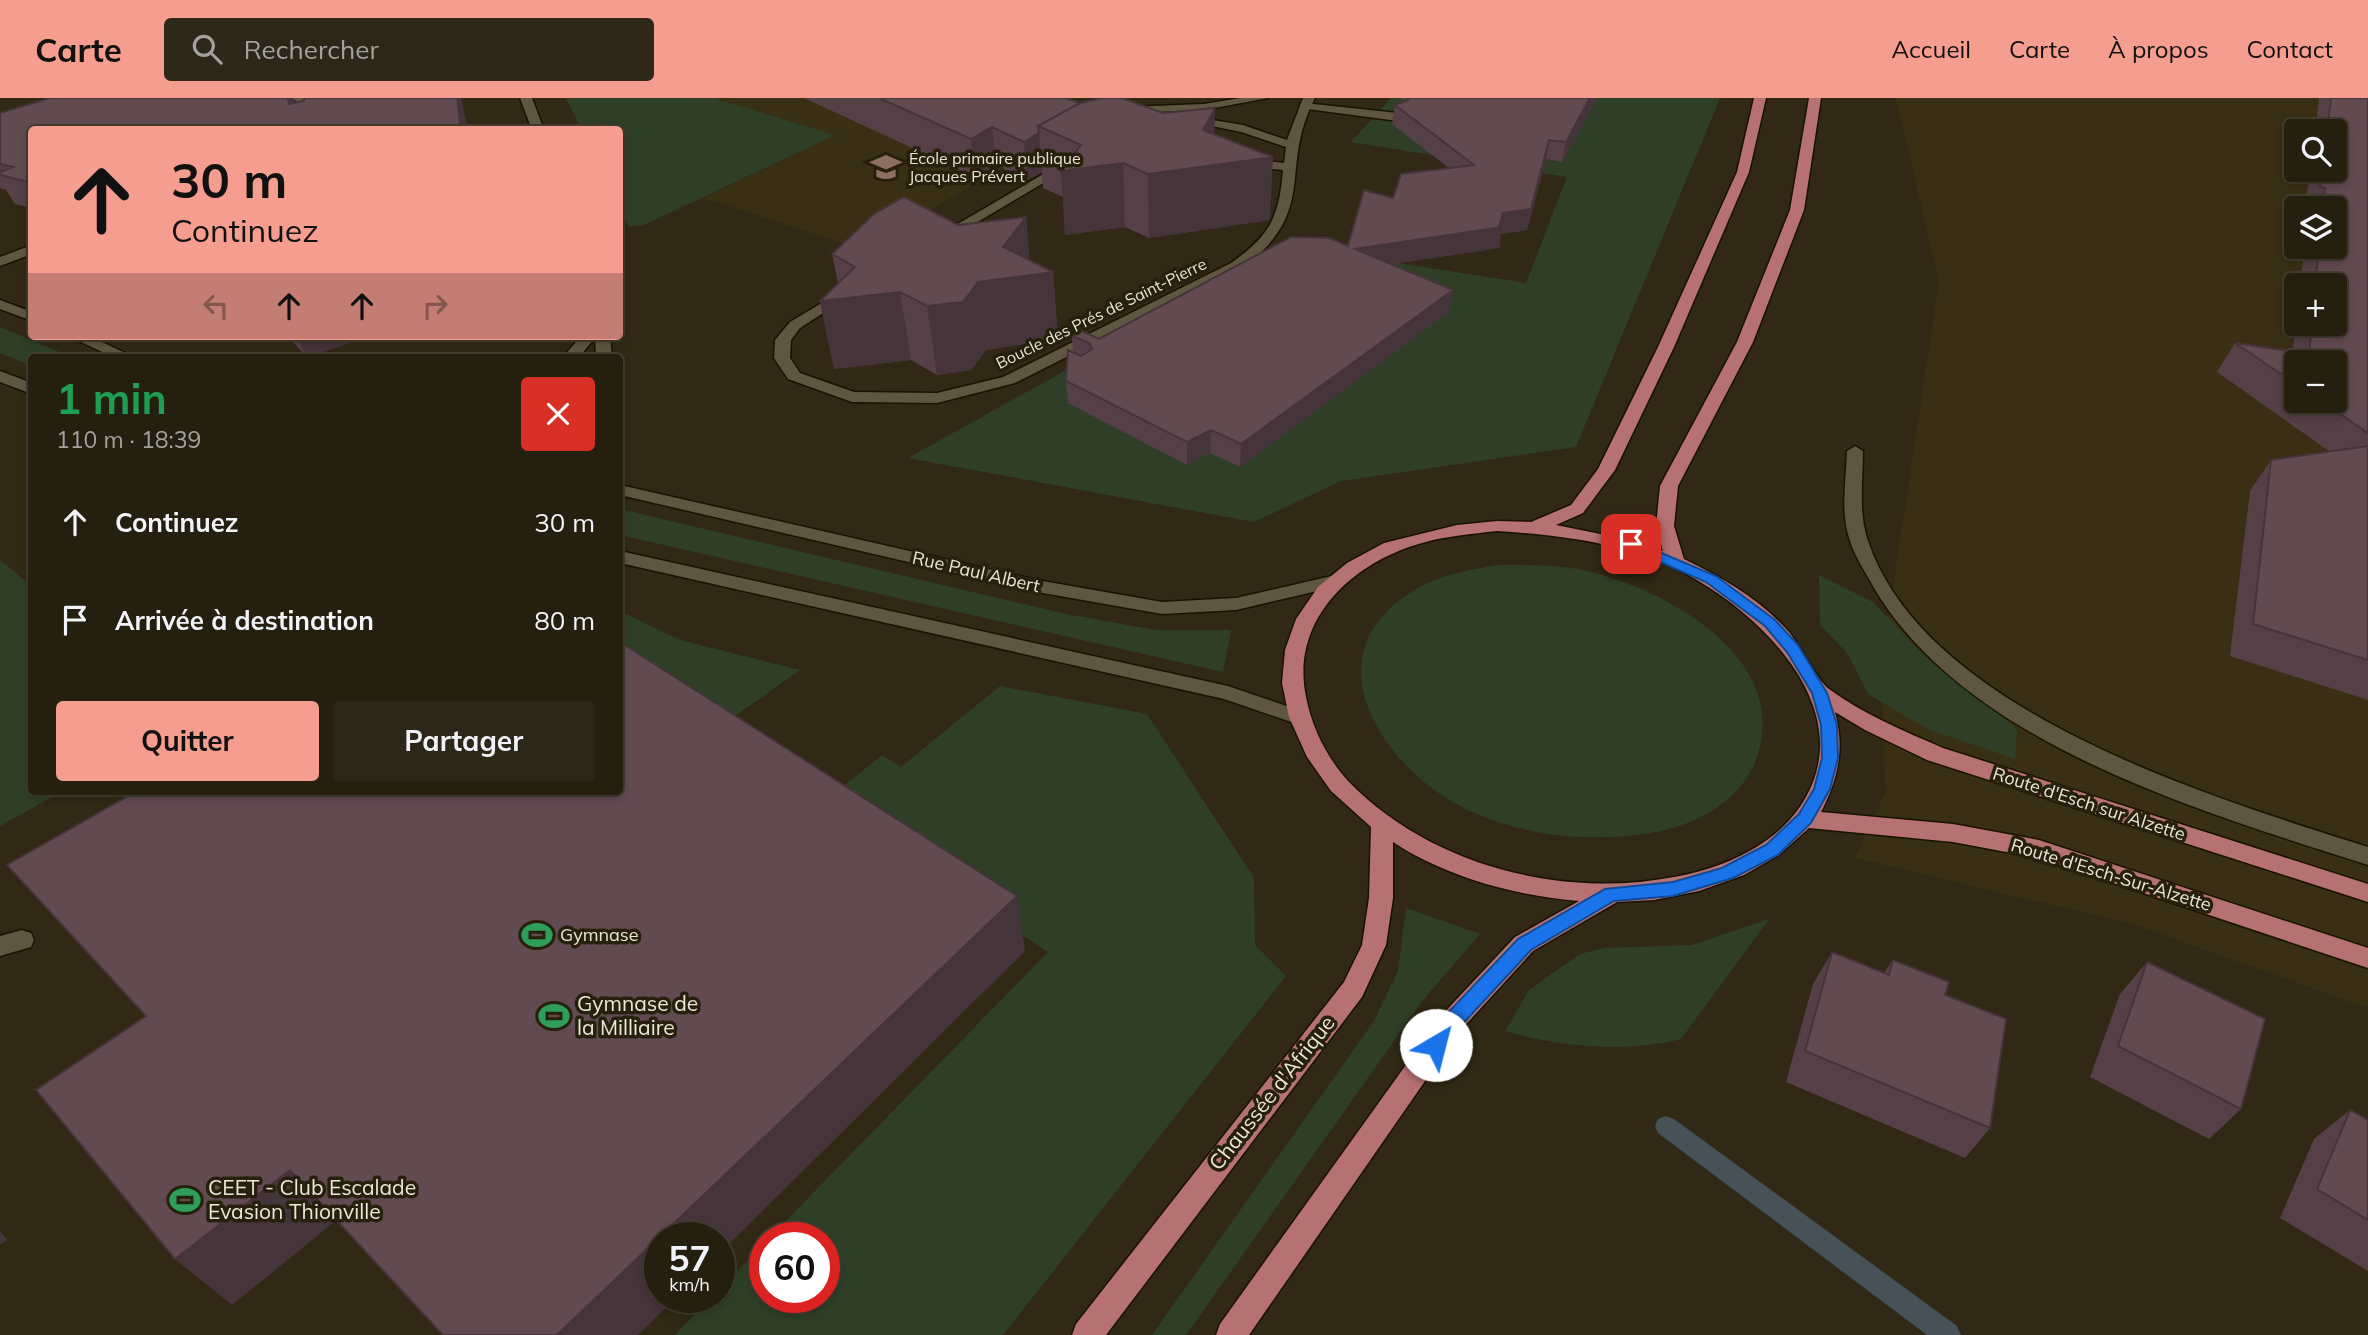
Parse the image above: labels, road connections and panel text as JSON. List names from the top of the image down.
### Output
{
  "streets": {
    "main road": ["Route d'Esch sur Alzette", "Route d'Esch-Sur-Alzette", "Chaussée d'Afrique"],
    "street": ["Boucle des Prés de Saint-Pierre", "Rue Paul Albert"]
  },
  "places": {
    "school or university": ["École primaire publique Jacques Prévert"],
    "sports": ["Gymnase", "Gymnase de la Milliaire", "CEET - Club Escalade Evasion Thionville"]
  },
  "page": {
    "header": "Carte",
    "search": "Rechercher",
    "nav": [
      "Accueil",
      "Carte",
      "À propos",
      "Contact"
    ],
    "map_buttons": ["+", "−"],
    "turn": ["30 m", "Continuez"],
    "heading": ["1 min", "110 m · 18:39"],
    "list": [
      {
        "name": "Continuez",
        "value": "30 m"
      },
      {
        "name": "Arrivée à destination",
        "value": "80 m"
      }
    ],
    "buttons": ["Quitter", "Partager"],
    "speed": "57 km/h",
    "limit": "60"
  }
}
